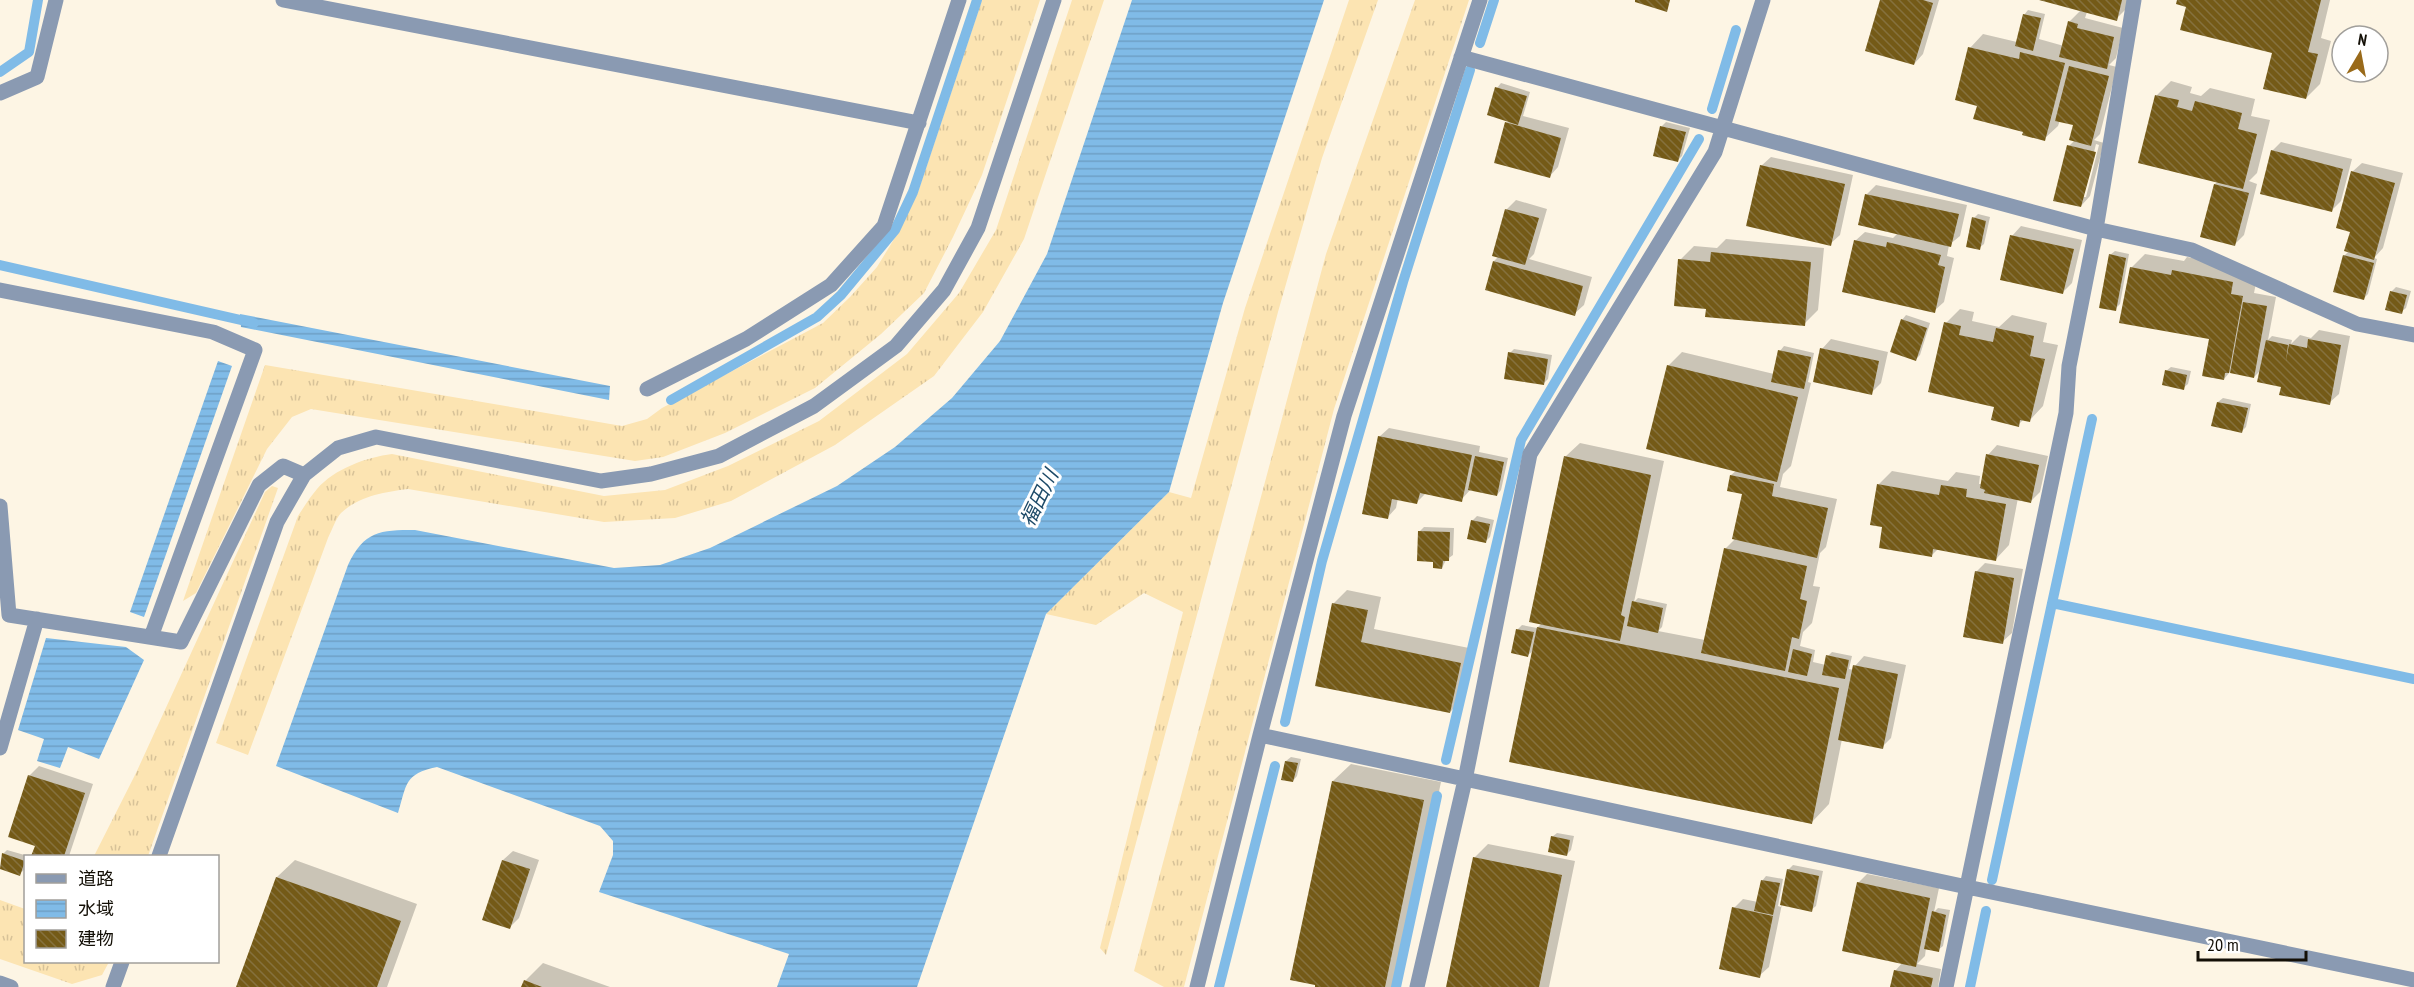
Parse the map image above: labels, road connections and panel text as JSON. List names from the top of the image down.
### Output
{
  "water": ["福田川"],
  "legend": ["道路", "水域", "建物"],
  "scale_bar": "20 m",
  "north": "top"
}
